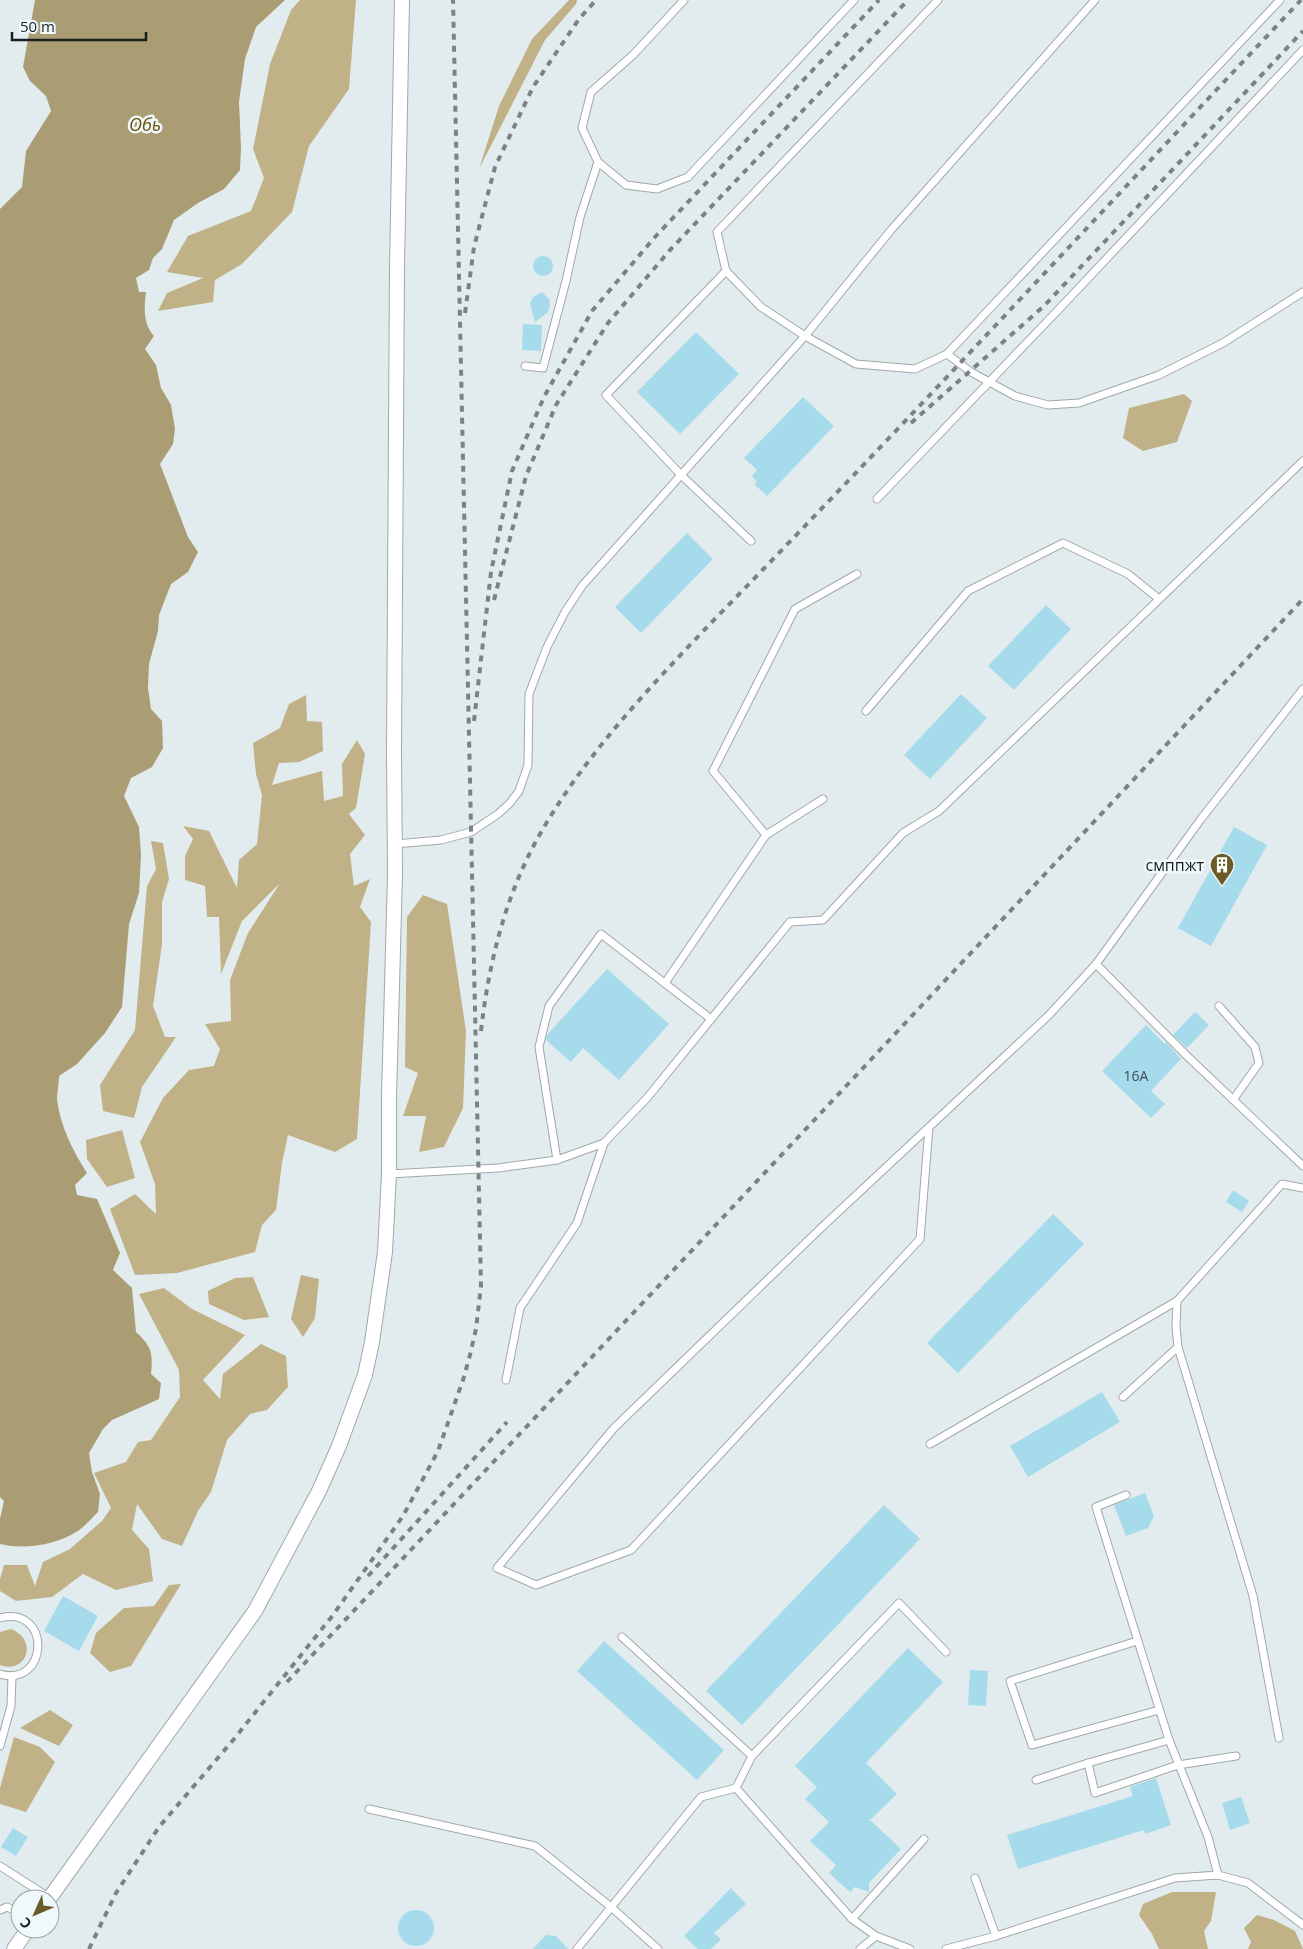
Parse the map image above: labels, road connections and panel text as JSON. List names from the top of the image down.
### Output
{
  "water": ["Обь"],
  "places": {
    "building": ["смппжт"]
  },
  "house_numbers": ["16А"],
  "scale_bar": "50 m",
  "north": "bottom left"
}
